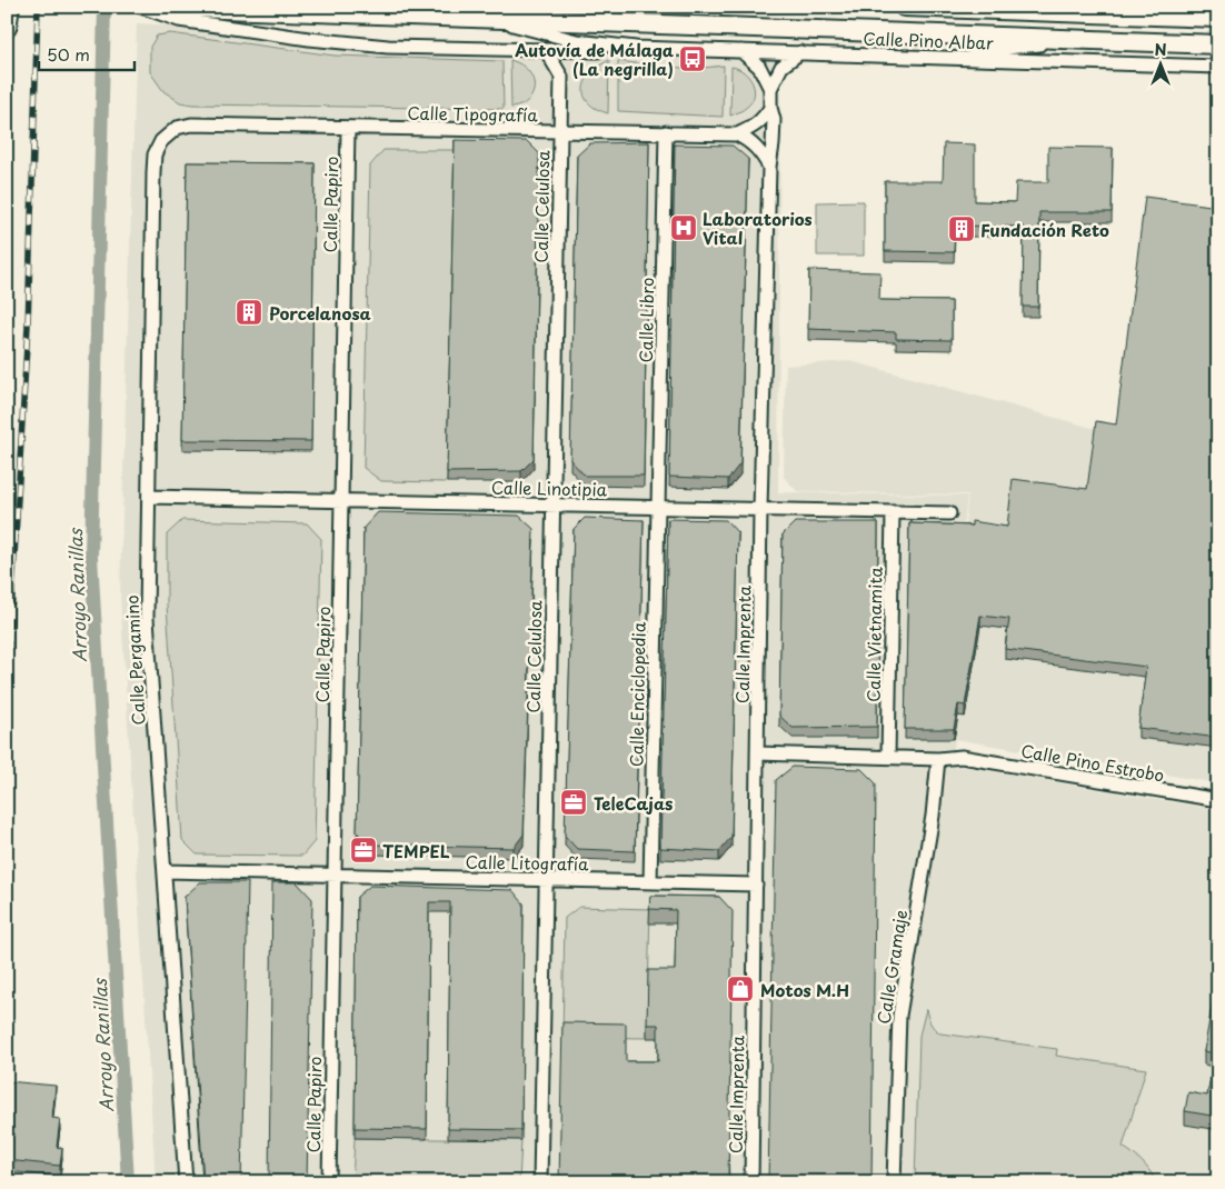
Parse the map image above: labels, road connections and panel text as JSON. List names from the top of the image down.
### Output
{
  "streets": {
    "street": [
      "Calle Pino Albar",
      "Calle Tipografía",
      "Calle Papiro",
      "Calle Celulosa",
      "Calle Libro",
      "Calle Linotipia",
      "Calle Vietnamita",
      "Calle Imprenta",
      "Calle Pergamino",
      "Calle Enciclopedia",
      "Calle Pino Estrobo",
      "Calle Litografía",
      "Calle Gramaje"
    ]
  },
  "crossings": [
    ["Calle Pino Albar", "Calle Imprenta"],
    ["Calle Tipografía", "Calle Papiro"],
    ["Calle Tipografía", "Calle Celulosa"],
    ["Calle Tipografía", "Calle Libro"],
    ["Calle Tipografía", "Calle Pergamino"],
    ["Calle Papiro", "Calle Linotipia"],
    ["Calle Papiro", "Calle Litografía"],
    ["Calle Celulosa", "Calle Linotipia"],
    ["Calle Celulosa", "Calle Litografía"],
    ["Calle Libro", "Calle Linotipia"],
    ["Calle Libro", "Calle Enciclopedia"],
    ["Calle Linotipia", "Calle Vietnamita"],
    ["Calle Linotipia", "Calle Imprenta"],
    ["Calle Linotipia", "Calle Pergamino"],
    ["Calle Linotipia", "Calle Enciclopedia"],
    ["Calle Vietnamita", "Calle Pino Estrobo"],
    ["Calle Imprenta", "Calle Pino Estrobo"],
    ["Calle Imprenta", "Calle Litografía"],
    ["Calle Pergamino", "Calle Litografía"],
    ["Calle Enciclopedia", "Calle Litografía"],
    ["Calle Pino Estrobo", "Calle Gramaje"]
  ],
  "water": ["Arroyo Ranillas"],
  "places": {
    "bus stop": ["Autovía de Málaga (La negrilla)"],
    "hospital": ["Laboratorios Vital"],
    "building": ["Fundación Reto", "Porcelanosa"],
    "office": ["TeleCajas", "TEMPEL"],
    "shop": ["Motos M.H"]
  },
  "scale_bar": "50 m",
  "north": "top"
}
